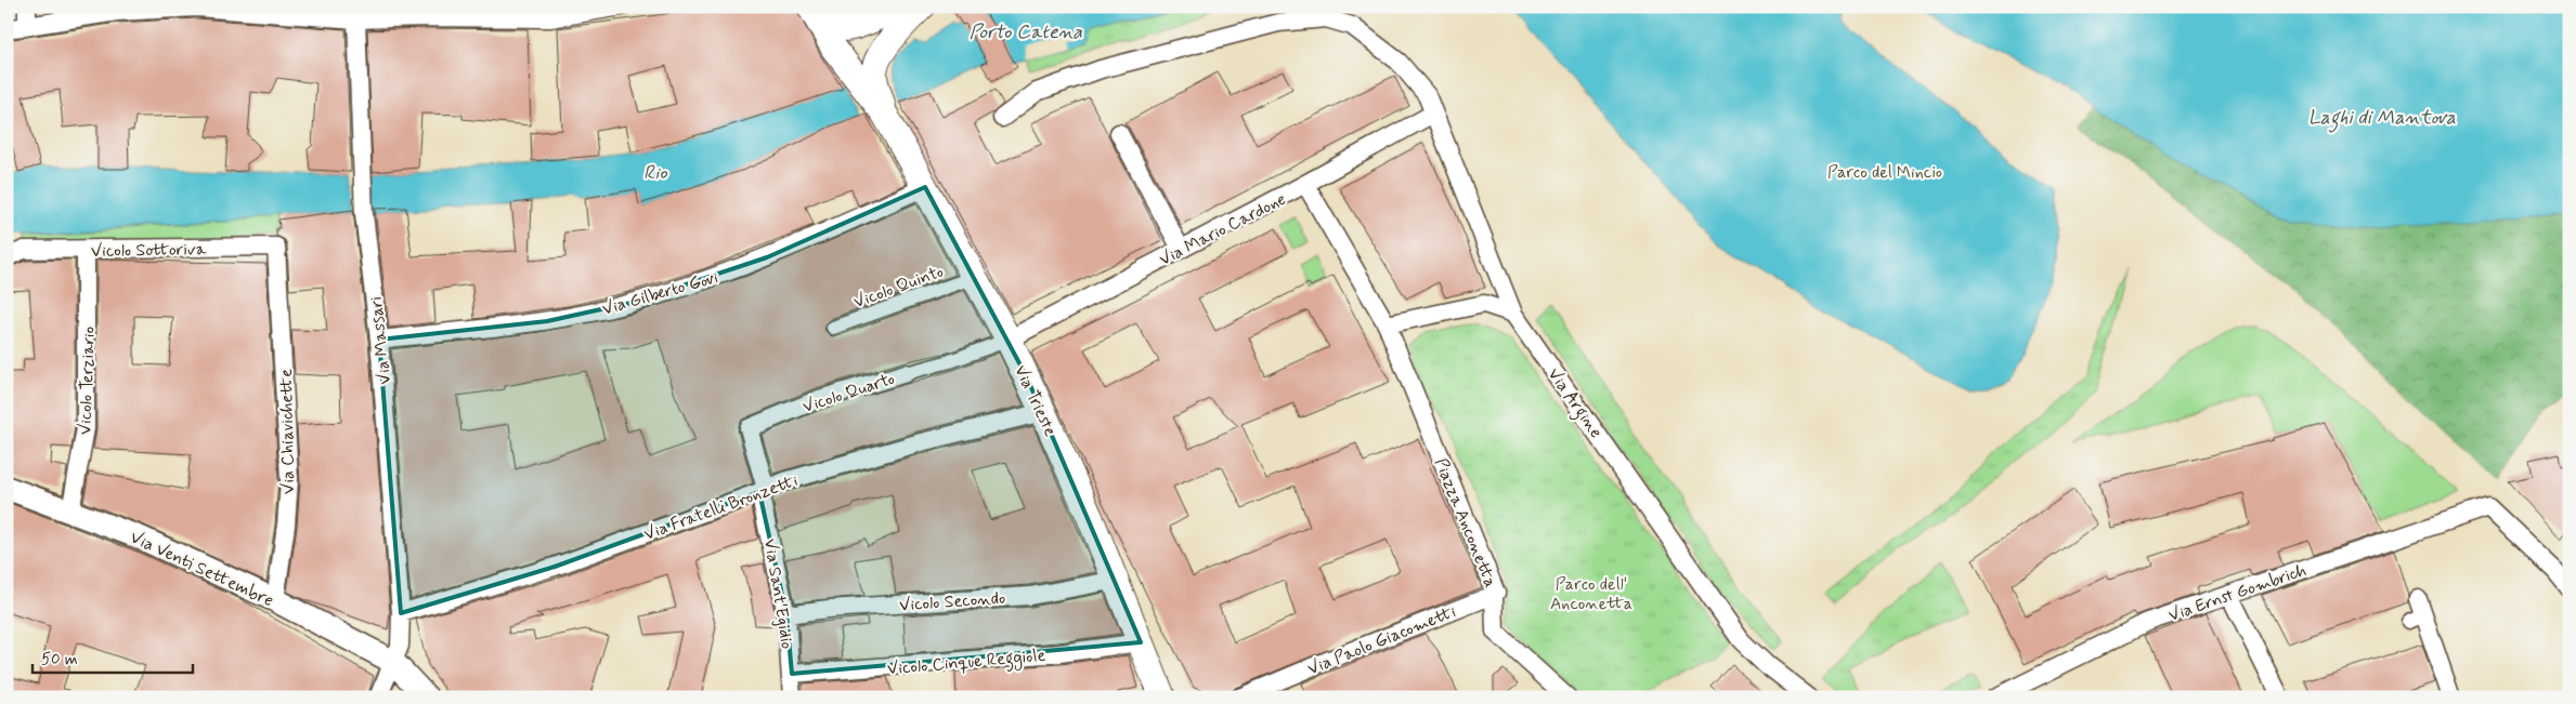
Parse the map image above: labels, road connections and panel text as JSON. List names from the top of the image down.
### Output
{
  "streets": {
    "main road": ["Via Trieste"],
    "street": [
      "Via Mario Cardone",
      "Vicolo Sottoriva",
      "Vicolo Quinto",
      "Via Gilberto Govi",
      "Via Massari",
      "Vicolo Terziario",
      "Vicolo Quarto",
      "Via Argine",
      "Via Chiavichette",
      "Via Fratelli Bronzetti",
      "Piazza Anconetta",
      "Via Venti Settembre",
      "Via Ernst Gombrich",
      "Via Sant'Egidio",
      "Vicolo Secondo",
      "Via Paolo Giacometti",
      "Vicolo Cinque Reggiole"
    ]
  },
  "crossings": [
    ["Via Mario Cardone", "Vicolo Quarto"],
    ["Via Mario Cardone", "Via Trieste"],
    ["Via Mario Cardone", "Via Argine"],
    ["Via Mario Cardone", "Piazza Anconetta"],
    ["Vicolo Sottoriva", "Vicolo Terziario"],
    ["Vicolo Sottoriva", "Via Chiavichette"],
    ["Vicolo Quinto", "Via Trieste"],
    ["Via Gilberto Govi", "Via Massari"],
    ["Via Gilberto Govi", "Via Trieste"],
    ["Via Massari", "Via Fratelli Bronzetti"],
    ["Via Massari", "Via Venti Settembre"],
    ["Vicolo Terziario", "Via Venti Settembre"],
    ["Vicolo Quarto", "Via Trieste"],
    ["Vicolo Quarto", "Via Fratelli Bronzetti"],
    ["Vicolo Quarto", "Via Sant'Egidio"],
    ["Via Trieste", "Via Fratelli Bronzetti"],
    ["Via Trieste", "Vicolo Secondo"],
    ["Via Trieste", "Vicolo Cinque Reggiole"],
    ["Via Chiavichette", "Via Venti Settembre"],
    ["Via Fratelli Bronzetti", "Via Sant'Egidio"],
    ["Piazza Anconetta", "Via Paolo Giacometti"],
    ["Via Sant'Egidio", "Vicolo Secondo"],
    ["Via Sant'Egidio", "Vicolo Cinque Reggiole"]
  ],
  "water": ["Porto Catena", "Laghi di Mantova", "Rio"],
  "parks": ["Parco del Mincio", "Parco dell' Anconetta"],
  "scale_bar": "50 m"
}
